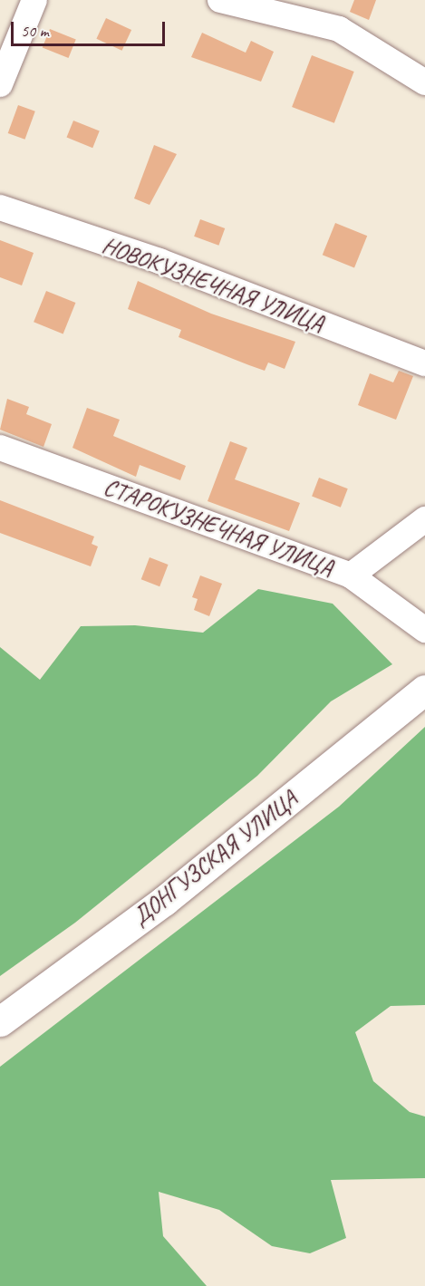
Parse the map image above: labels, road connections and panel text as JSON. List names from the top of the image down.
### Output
{
  "streets": {
    "main road": ["ДОНГУЗСКАЯ УЛИЦА"],
    "street": ["НОВОКУЗНЕЧНАЯ УЛИЦА", "СТАРОКУЗНЕЧНАЯ УЛИЦА"]
  },
  "scale_bar": "50 m"
}
